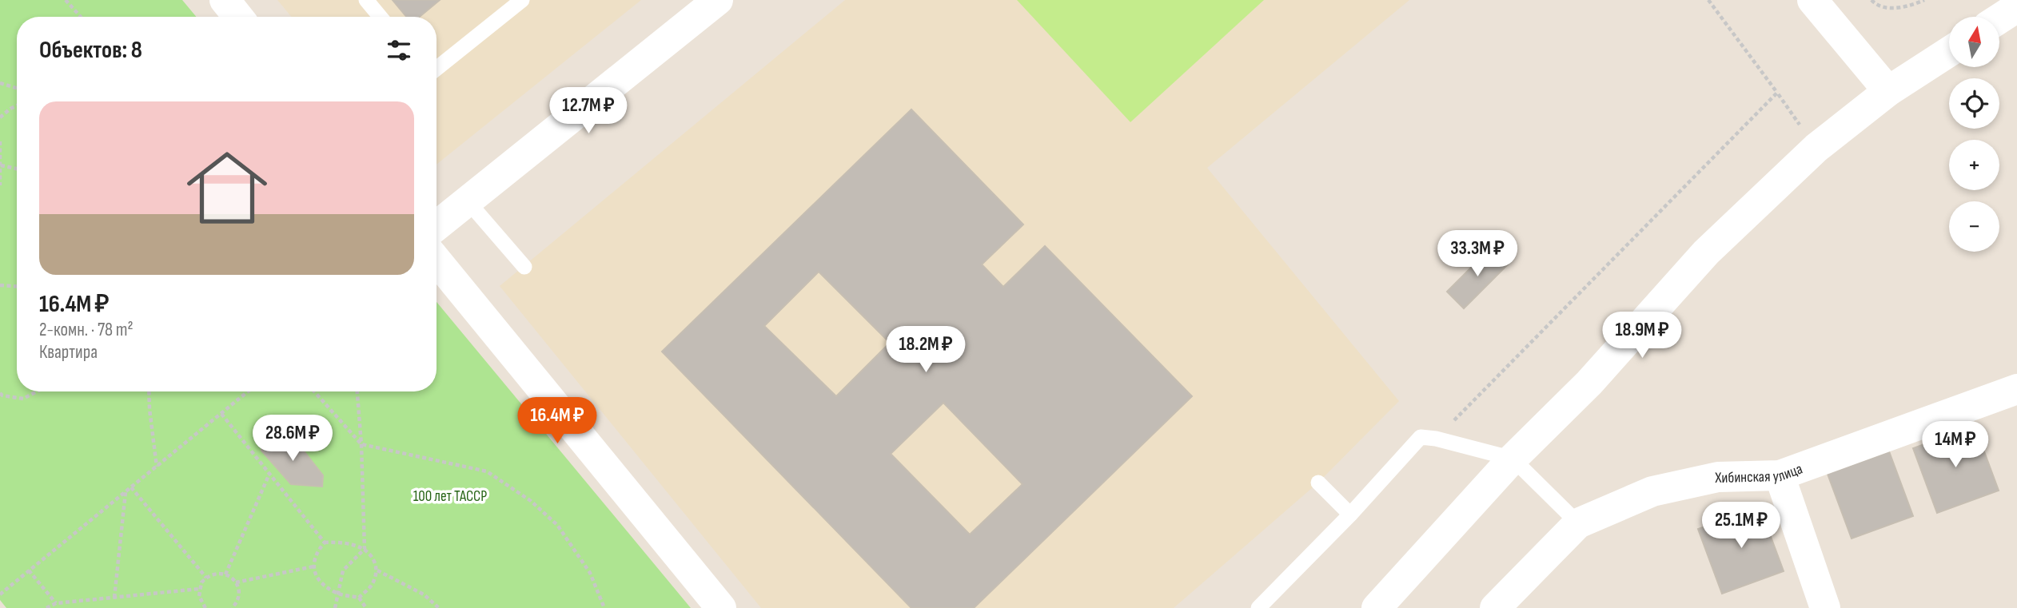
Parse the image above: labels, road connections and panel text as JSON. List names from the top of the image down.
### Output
{
  "streets": {
    "street": ["Хибинская улица"]
  },
  "parks": ["100 лет ТАССР"],
  "north": "top",
  "page": {
    "map_buttons": ["+", "−"],
    "heading": "Объектов: 8",
    "list": [
      {
        "name": "16.4M ₽",
        "note": "2-комн. · 78 m² · Квартира"
      }
    ],
    "price": [
      "12.7M ₽",
      "33.3M ₽",
      "18.9M ₽",
      "18.2M ₽",
      "16.4M ₽",
      "28.6M ₽",
      "14M ₽",
      "25.1M ₽"
    ]
  }
}
